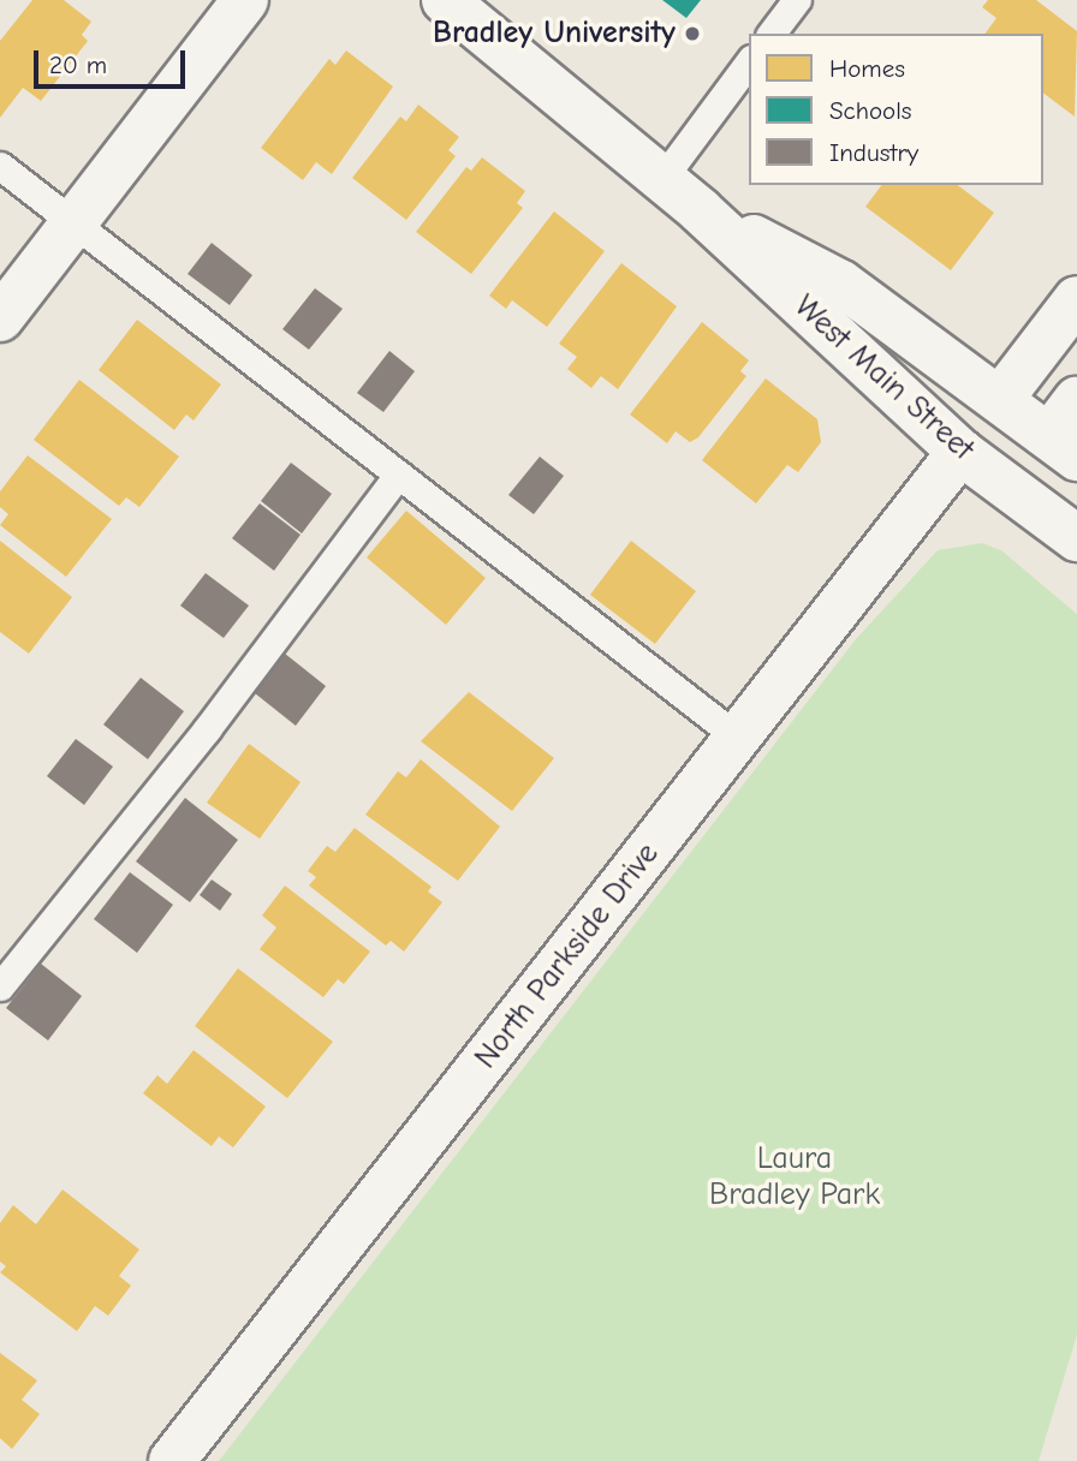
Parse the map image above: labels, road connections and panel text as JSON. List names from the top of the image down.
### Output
{
  "streets": {
    "street": ["West Main Street", "North Parkside Drive"]
  },
  "crossings": [
    ["West Main Street", "North Parkside Drive"]
  ],
  "parks": ["Laura Bradley Park"],
  "places": ["Bradley University"],
  "legend": ["Homes", "Schools", "Industry"],
  "scale_bar": "20 m"
}
